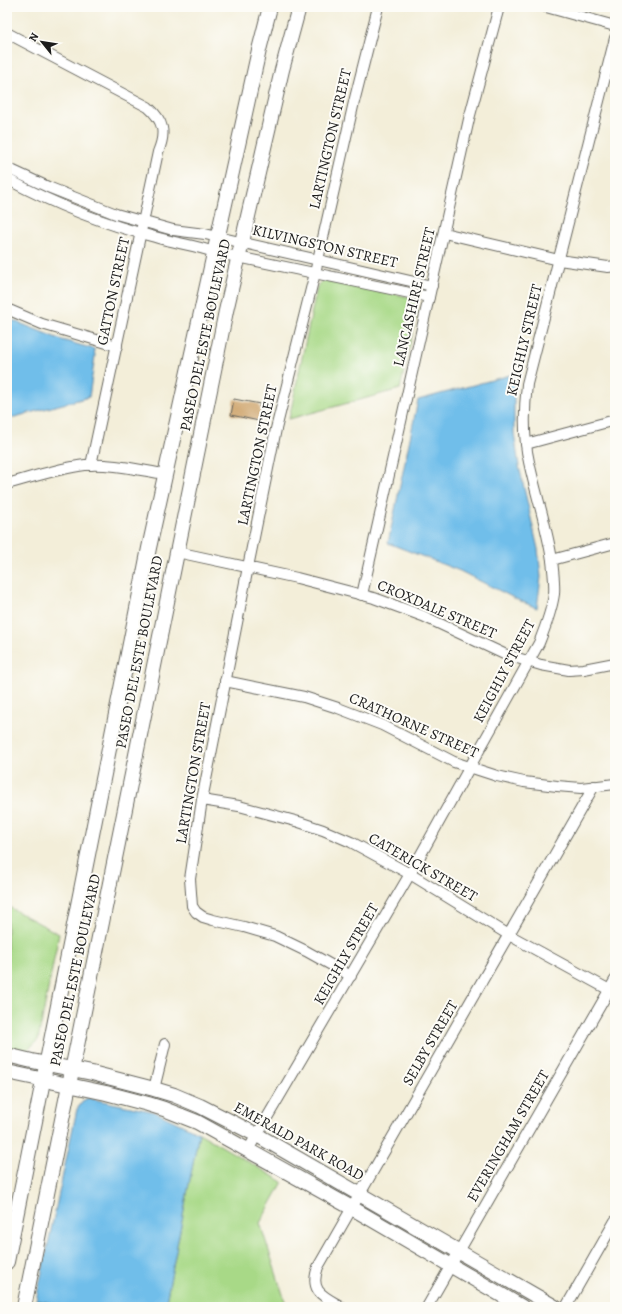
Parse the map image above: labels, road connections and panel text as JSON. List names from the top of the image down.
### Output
{
  "streets": {
    "main road": ["PASEO DEL ESTE BOULEVARD", "EMERALD PARK ROAD"],
    "street": [
      "LARTINGTON STREET",
      "KILVINGSTON STREET",
      "GATTON STREET",
      "LANCASHIRE STREET",
      "KEIGHLY STREET",
      "CROXDALE STREET",
      "CRATHORNE STREET",
      "CATERICK STREET",
      "SELBY STREET",
      "EVERINGHAM STREET"
    ]
  },
  "crossings": [
    ["LARTINGTON STREET", "KILVINGSTON STREET"],
    ["LARTINGTON STREET", "KEIGHLY STREET"],
    ["LARTINGTON STREET", "CROXDALE STREET"],
    ["LARTINGTON STREET", "CRATHORNE STREET"],
    ["LARTINGTON STREET", "CATERICK STREET"],
    ["KILVINGSTON STREET", "GATTON STREET"],
    ["KILVINGSTON STREET", "LANCASHIRE STREET"],
    ["KILVINGSTON STREET", "PASEO DEL ESTE BOULEVARD"],
    ["LANCASHIRE STREET", "CROXDALE STREET"],
    ["PASEO DEL ESTE BOULEVARD", "CROXDALE STREET"],
    ["PASEO DEL ESTE BOULEVARD", "EMERALD PARK ROAD"],
    ["KEIGHLY STREET", "CROXDALE STREET"],
    ["KEIGHLY STREET", "CRATHORNE STREET"],
    ["KEIGHLY STREET", "CATERICK STREET"],
    ["KEIGHLY STREET", "EMERALD PARK ROAD"],
    ["CRATHORNE STREET", "SELBY STREET"],
    ["CATERICK STREET", "SELBY STREET"],
    ["CATERICK STREET", "EVERINGHAM STREET"],
    ["SELBY STREET", "EMERALD PARK ROAD"],
    ["EVERINGHAM STREET", "EMERALD PARK ROAD"]
  ],
  "north": "top left"
}
